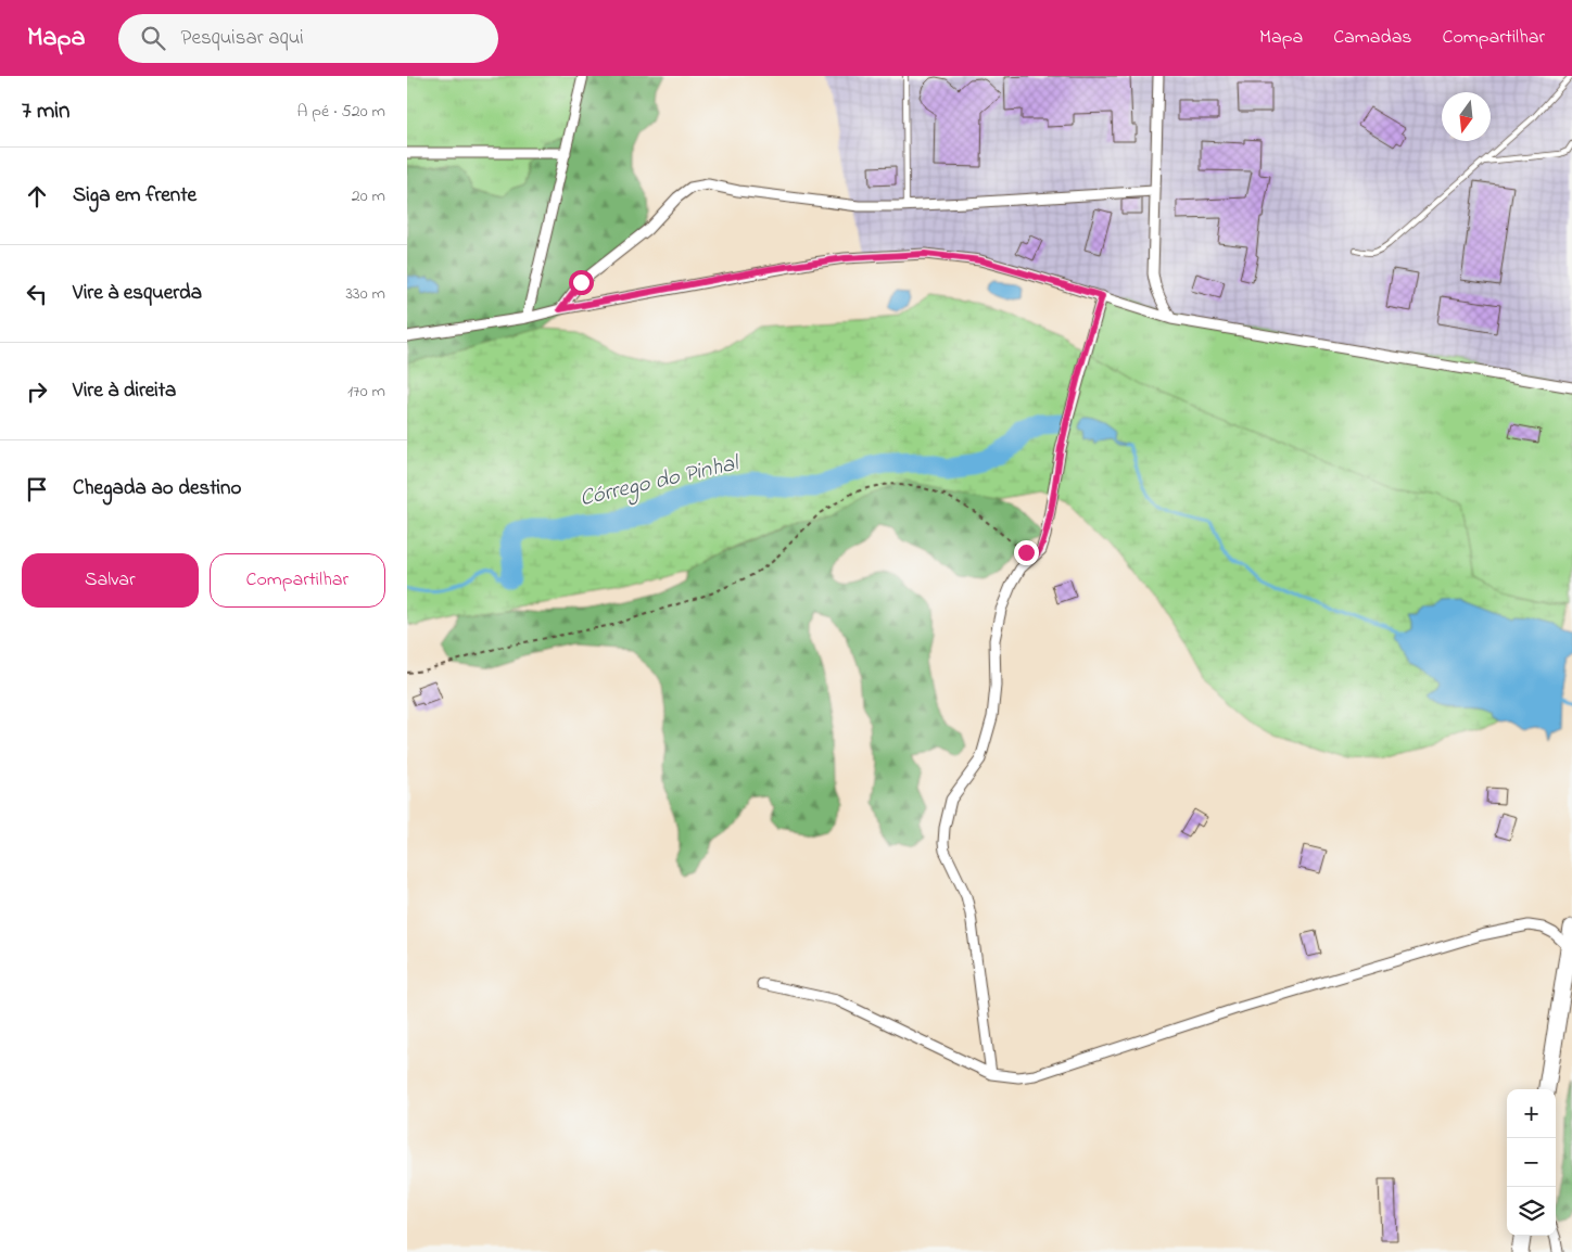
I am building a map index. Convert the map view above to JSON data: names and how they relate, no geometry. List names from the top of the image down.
{
  "water": ["Córrego do Pinhal"],
  "north": "bottom",
  "page": {
    "header": "Mapa",
    "search": "Pesquisar aqui",
    "nav": ["Mapa", "Camadas", "Compartilhar"],
    "heading": ["7 min", "A pé · 520 m"],
    "list": [
      ["Siga em frente", "20 m"],
      ["Vire à esquerda", "330 m"],
      ["Vire à direita", "170 m"],
      "Chegada ao destino"
    ],
    "buttons": ["Salvar", "Compartilhar"],
    "map_buttons": ["+", "−"]
  }
}
